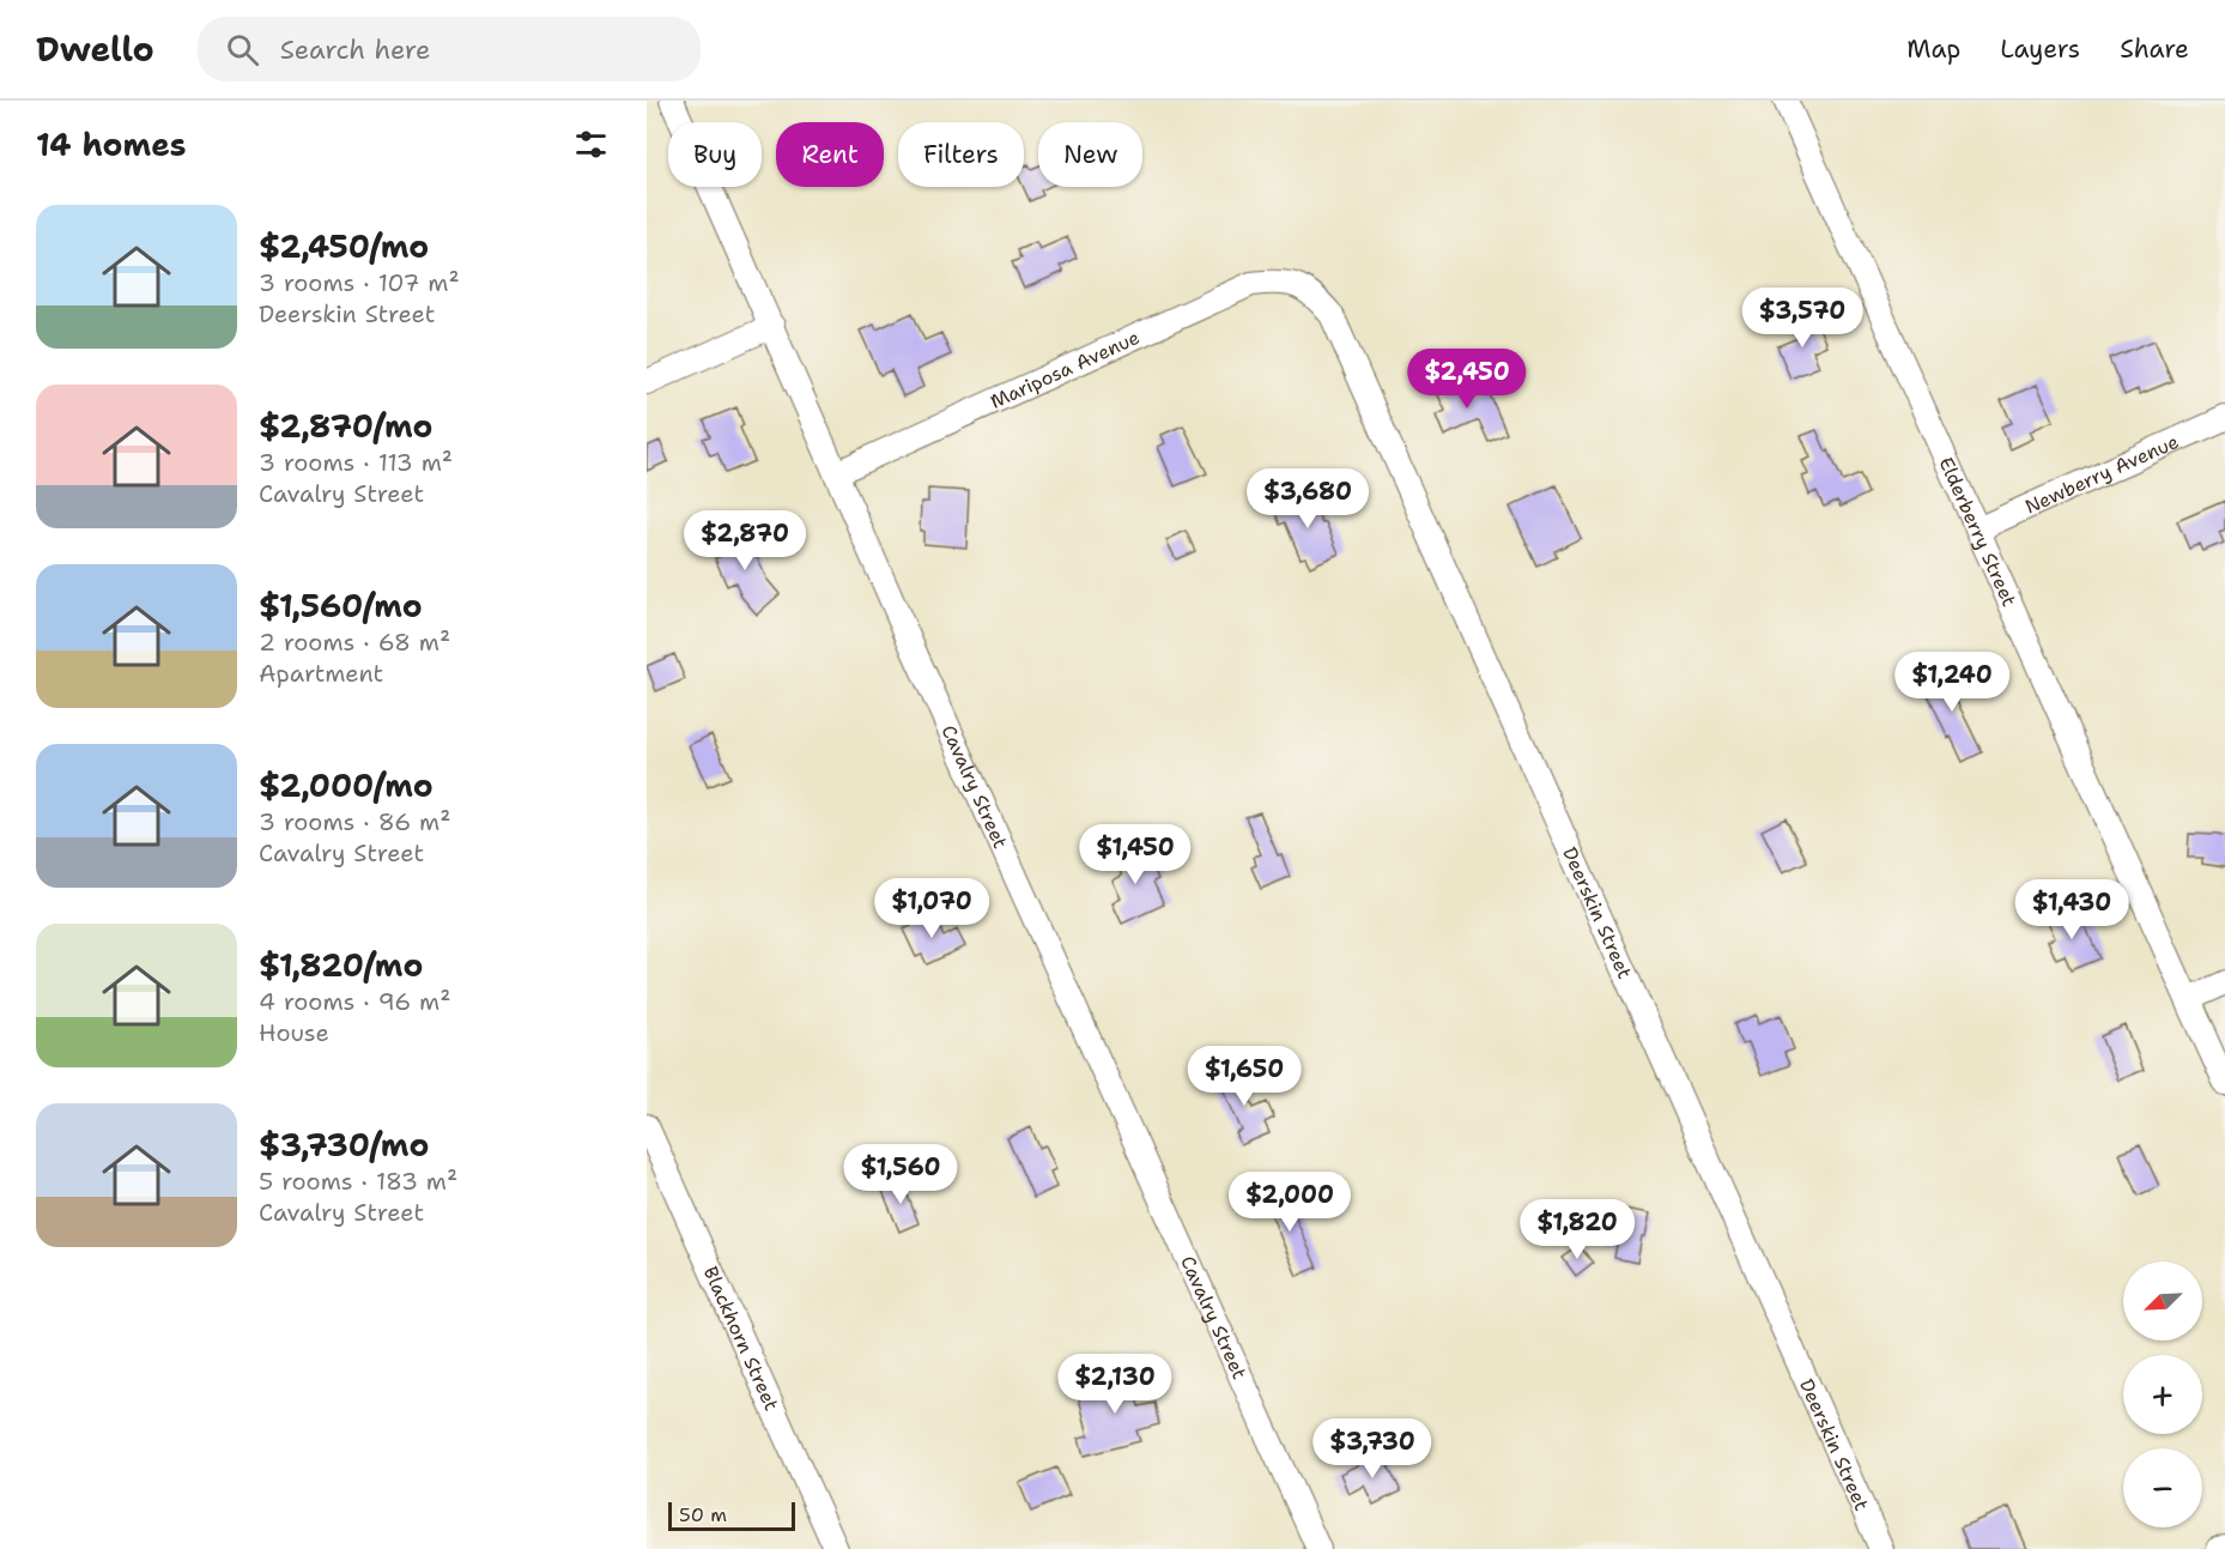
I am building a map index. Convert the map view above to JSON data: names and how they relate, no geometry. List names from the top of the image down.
{
  "streets": {
    "street": [
      "Mariposa Avenue",
      "Newberry Avenue",
      "Elderberry Street",
      "Cavalry Street",
      "Deerskin Street",
      "Blackhorn Street"
    ]
  },
  "crossings": [
    ["Mariposa Avenue", "Cavalry Street"],
    ["Mariposa Avenue", "Deerskin Street"],
    ["Newberry Avenue", "Elderberry Street"]
  ],
  "scale_bar": "50 m",
  "north": "bottom left",
  "page": {
    "header": "Dwello",
    "search": "Search here",
    "nav": ["Map", "Layers", "Share"],
    "heading": "14 homes",
    "chip": [
      "Buy",
      "Rent",
      "Filters",
      "New"
    ],
    "list": [
      {
        "name": "$2,450/mo",
        "note": "3 rooms · 107 m² · Deerskin Street"
      },
      {
        "name": "$2,870/mo",
        "note": "3 rooms · 113 m² · Cavalry Street"
      },
      {
        "name": "$1,560/mo",
        "note": "2 rooms · 68 m² · Apartment"
      },
      {
        "name": "$2,000/mo",
        "note": "3 rooms · 86 m² · Cavalry Street"
      },
      {
        "name": "$1,820/mo",
        "note": "4 rooms · 96 m² · House"
      },
      {
        "name": "$3,730/mo",
        "note": "5 rooms · 183 m² · Cavalry Street"
      }
    ],
    "price": [
      "$3,570",
      "$2,450",
      "$3,680",
      "$2,870",
      "$1,240",
      "$1,450",
      "$1,070",
      "$1,430",
      "$1,650",
      "$1,560",
      "$2,000",
      "$1,820",
      "$2,130",
      "$3,730"
    ],
    "map_buttons": ["+", "−"],
    "scale": "50 m"
  }
}
